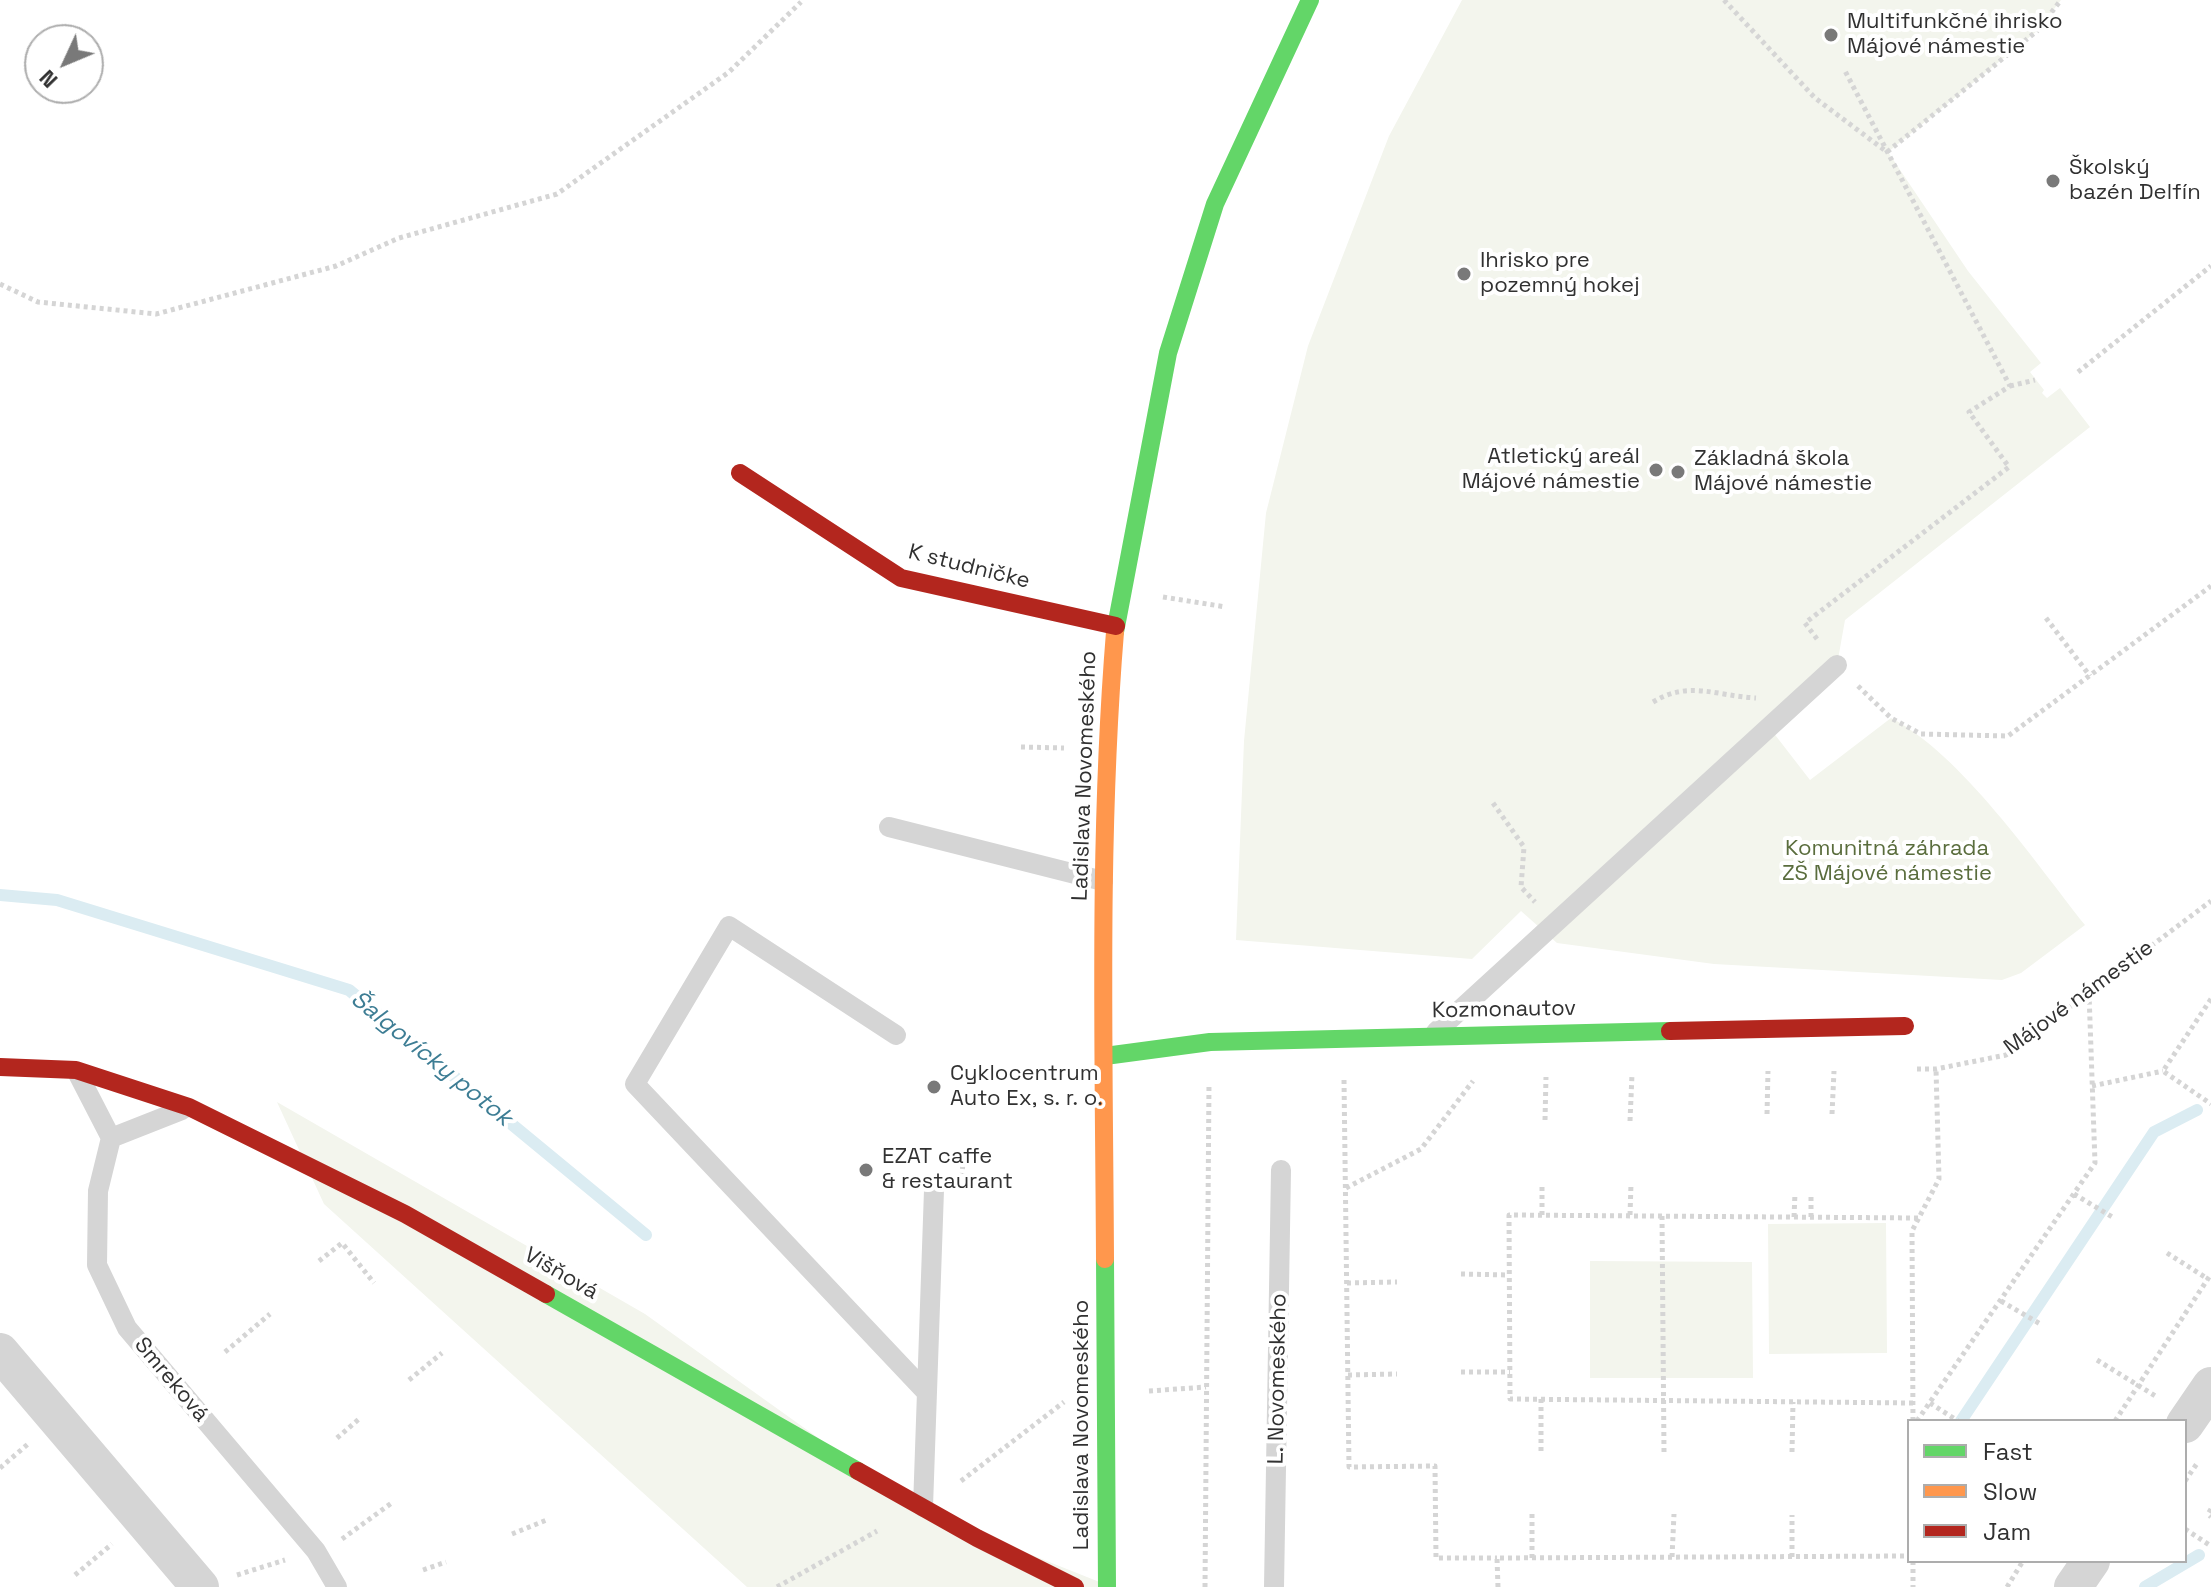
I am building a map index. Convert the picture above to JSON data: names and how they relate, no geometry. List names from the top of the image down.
{
  "streets": {
    "street": [
      "K studničke",
      "Ladislava Novomeského",
      "Kozmonautov",
      "Višňová"
    ],
    "lane": ["L. Novomeského", "Smreková"],
    "path": ["Májové námestie"]
  },
  "crossings": [
    ["K studničke", "Ladislava Novomeského"],
    ["Ladislava Novomeského", "Kozmonautov"]
  ],
  "water": ["Šalgovícky potok"],
  "parks": ["Komunitná záhrada ZŠ Májové námestie"],
  "places": [
    "Multifunkčné ihrisko Májové námestie",
    "Školský bazén Delfín",
    "Ihrisko pre pozemný hokej",
    "Atletický areál Májové námestie",
    "Základná škola Májové námestie",
    "Cyklocentrum Auto Ex, s. r. o.",
    "EZAT caffe & restaurant"
  ],
  "legend": ["Fast", "Slow", "Jam"],
  "north": "bottom left"
}
